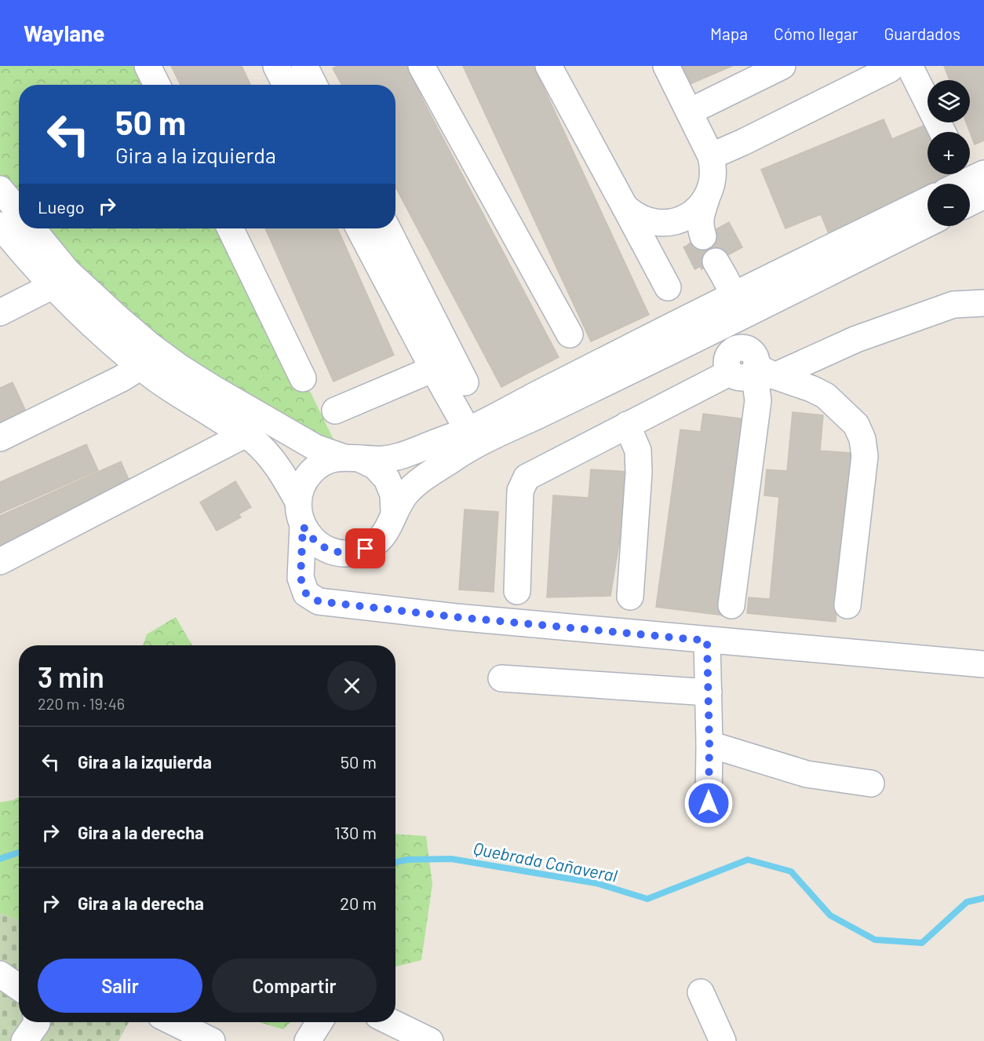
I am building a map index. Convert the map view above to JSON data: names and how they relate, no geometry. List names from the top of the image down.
{
  "water": ["Quebrada Cañaveral"],
  "page": {
    "header": "Waylane",
    "nav": ["Mapa", "Cómo llegar", "Guardados"],
    "map_buttons": ["+", "−"],
    "turn": ["50 m", "Gira a la izquierda"],
    "then": "Luego",
    "heading": ["3 min", "220 m · 19:46"],
    "list": [
      {
        "name": "Gira a la izquierda",
        "value": "50 m"
      },
      {
        "name": "Gira a la derecha",
        "value": "130 m"
      },
      {
        "name": "Gira a la derecha",
        "value": "20 m"
      }
    ],
    "buttons": ["Salir", "Compartir"]
  }
}
